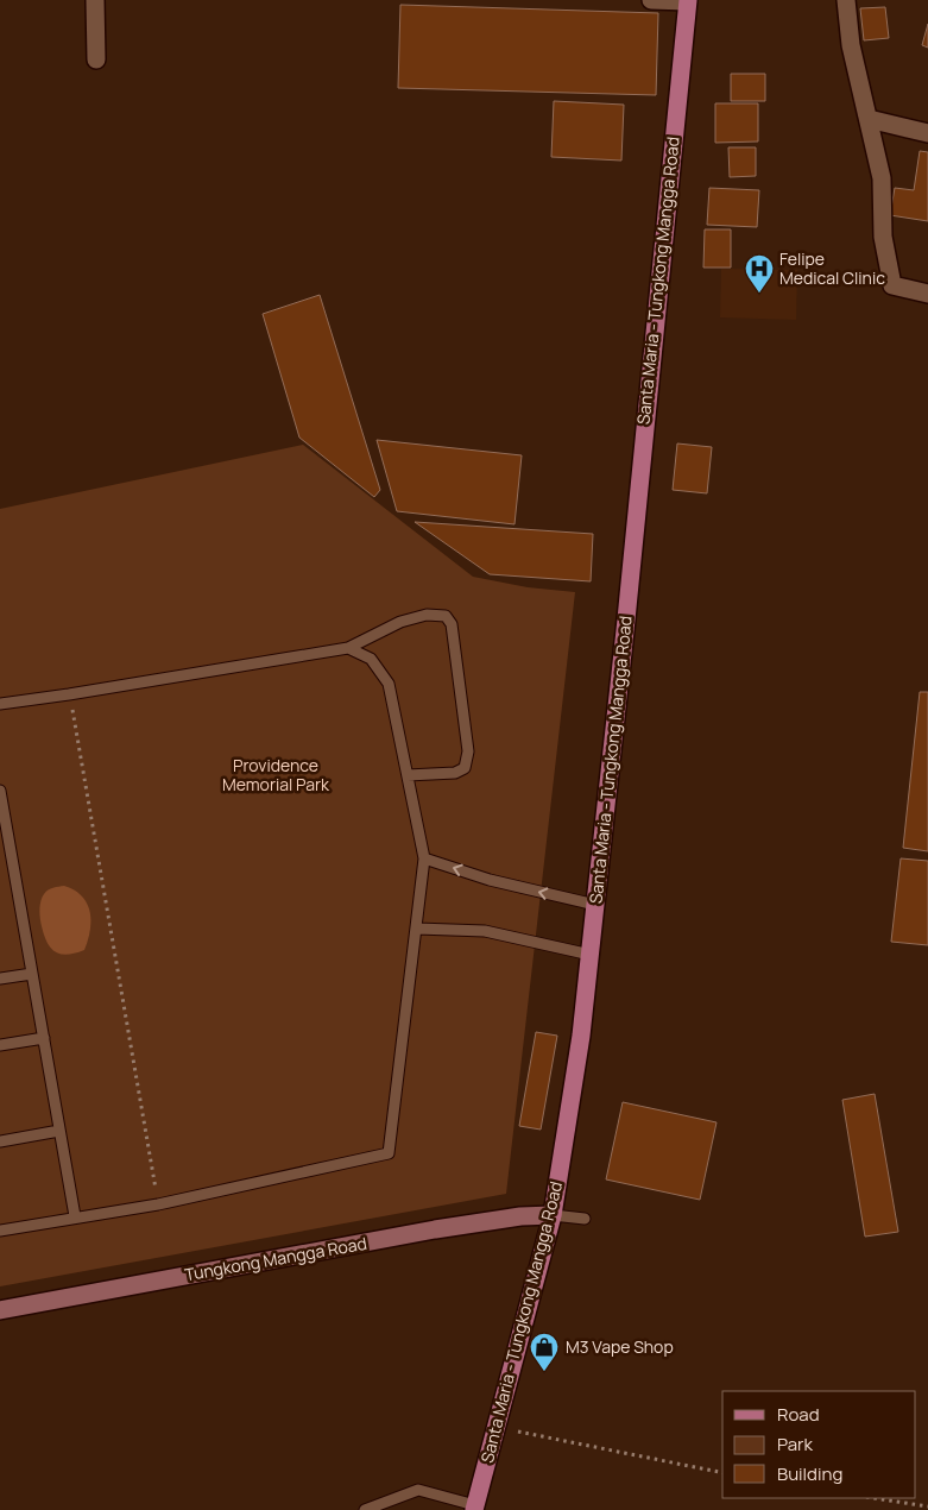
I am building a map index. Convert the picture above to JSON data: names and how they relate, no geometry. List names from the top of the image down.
{
  "streets": {
    "main road": ["Santa Maria - Tungkong Mangga Road"],
    "street": ["Tungkong Mangga Road"]
  },
  "crossings": [
    ["Santa Maria - Tungkong Mangga Road", "Tungkong Mangga Road"]
  ],
  "parks": ["Providence Memorial Park"],
  "places": {
    "hospital": ["Felipe Medical Clinic"],
    "shop": ["M3 Vape Shop"]
  },
  "legend": ["Road", "Park", "Building"]
}
